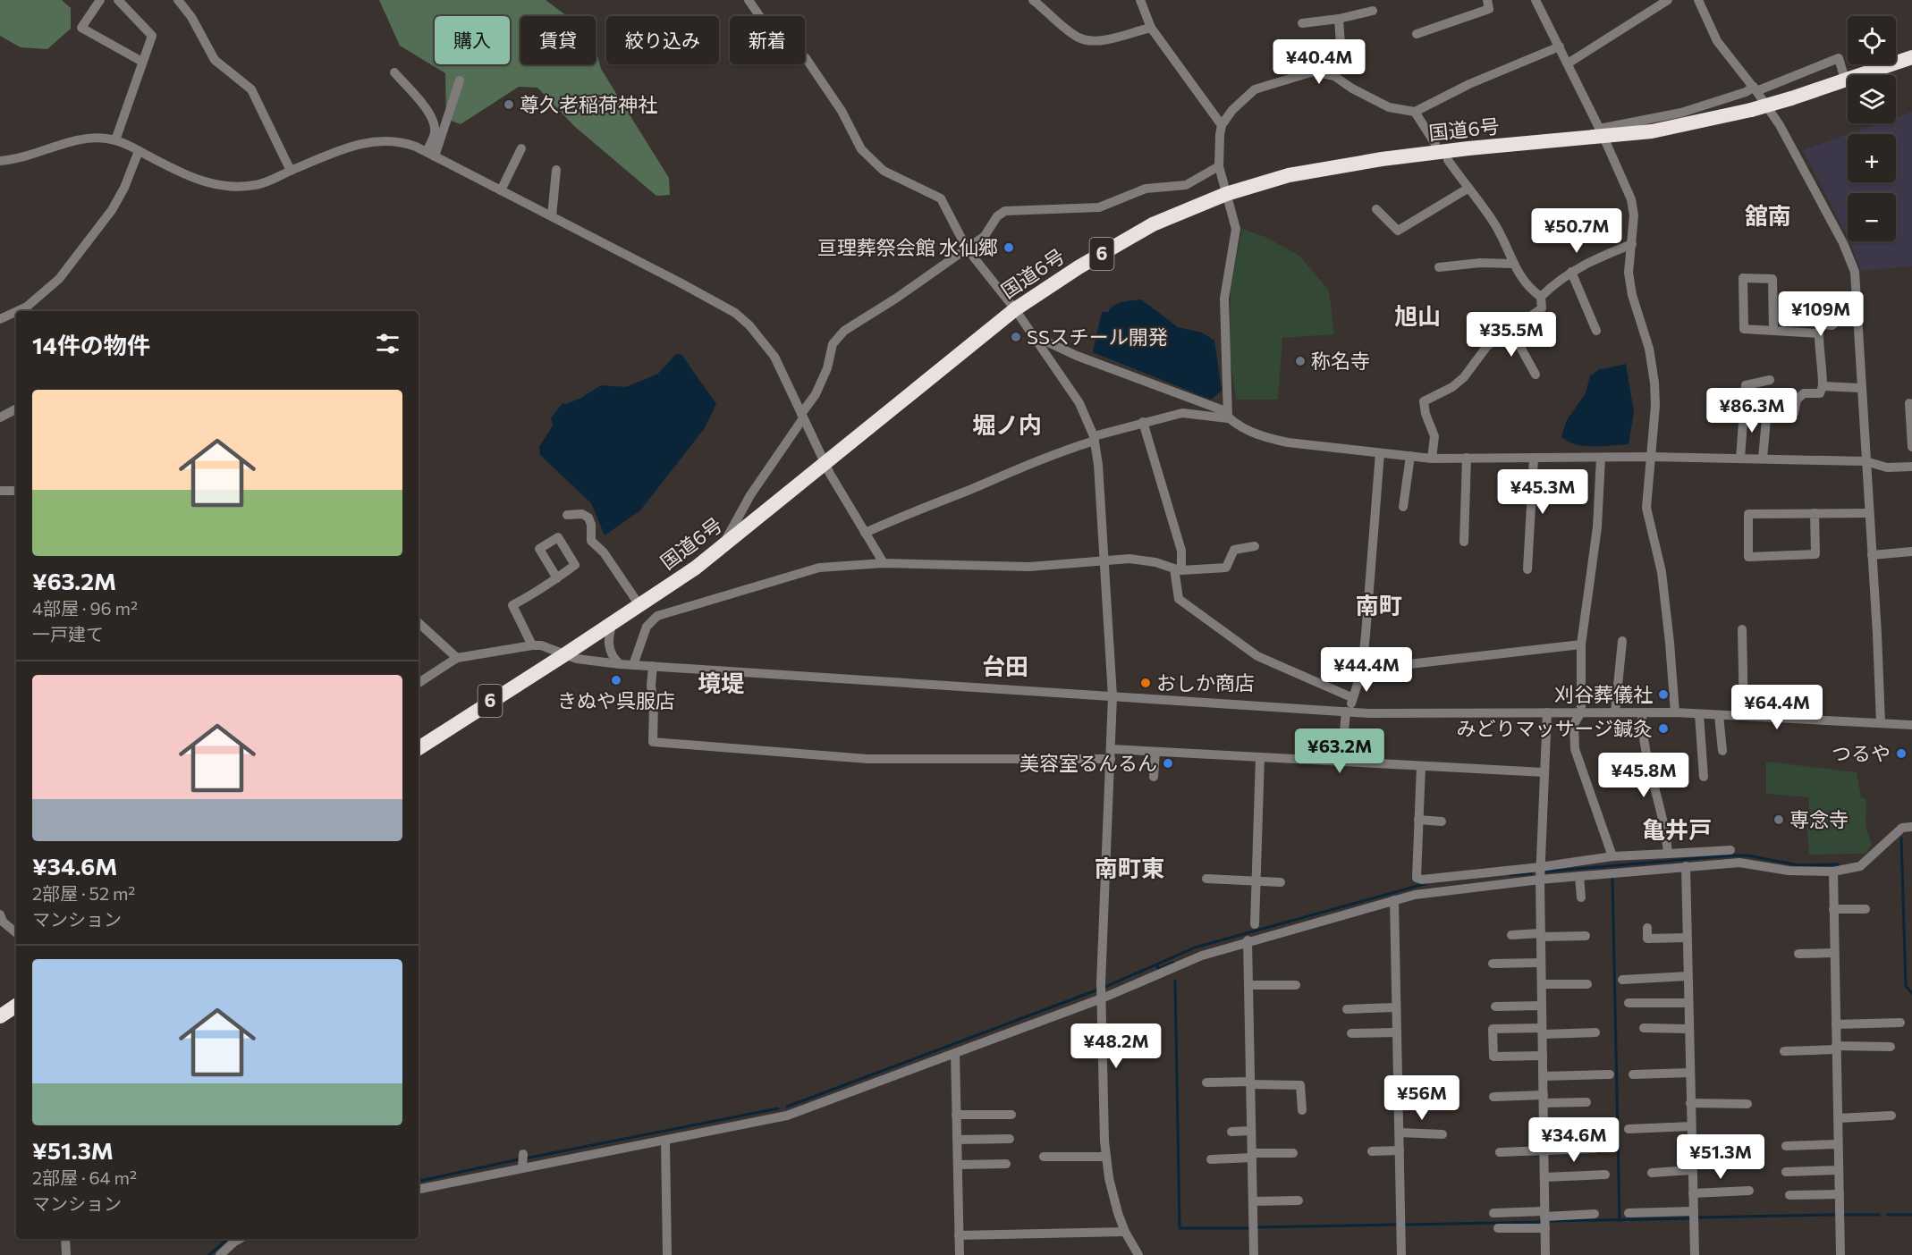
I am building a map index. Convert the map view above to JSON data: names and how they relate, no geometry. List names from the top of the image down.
{
  "streets": {
    "highway": ["国道6号", "6"]
  },
  "districts": [
    "舘南",
    "旭山",
    "堀ノ内",
    "南町",
    "台田",
    "境堤",
    "亀井戸",
    "南町東"
  ],
  "places": [
    "尊久老稲荷神社",
    "亘理葬祭会館 水仙郷",
    "SSスチール開発",
    "称名寺",
    "きぬや呉服店",
    "おしか商店",
    "刈谷葬儀社",
    "みどりマッサージ鍼灸",
    "つるや",
    "美容室るんるん",
    "専念寺"
  ],
  "page": {
    "map_buttons": ["+", "−"],
    "chip": [
      "購入",
      "賃貸",
      "絞り込み",
      "新着"
    ],
    "price": [
      "¥40.4M",
      "¥50.7M",
      "¥109M",
      "¥35.5M",
      "¥86.3M",
      "¥45.3M",
      "¥44.4M",
      "¥64.4M",
      "¥63.2M",
      "¥45.8M",
      "¥48.2M",
      "¥56M",
      "¥34.6M",
      "¥51.3M"
    ],
    "heading": "14件の物件",
    "list": [
      {
        "name": "¥63.2M",
        "note": "4部屋 · 96 m² · 一戸建て"
      },
      {
        "name": "¥34.6M",
        "note": "2部屋 · 52 m² · マンション"
      },
      {
        "name": "¥51.3M",
        "note": "2部屋 · 64 m² · マンション"
      }
    ]
  }
}
